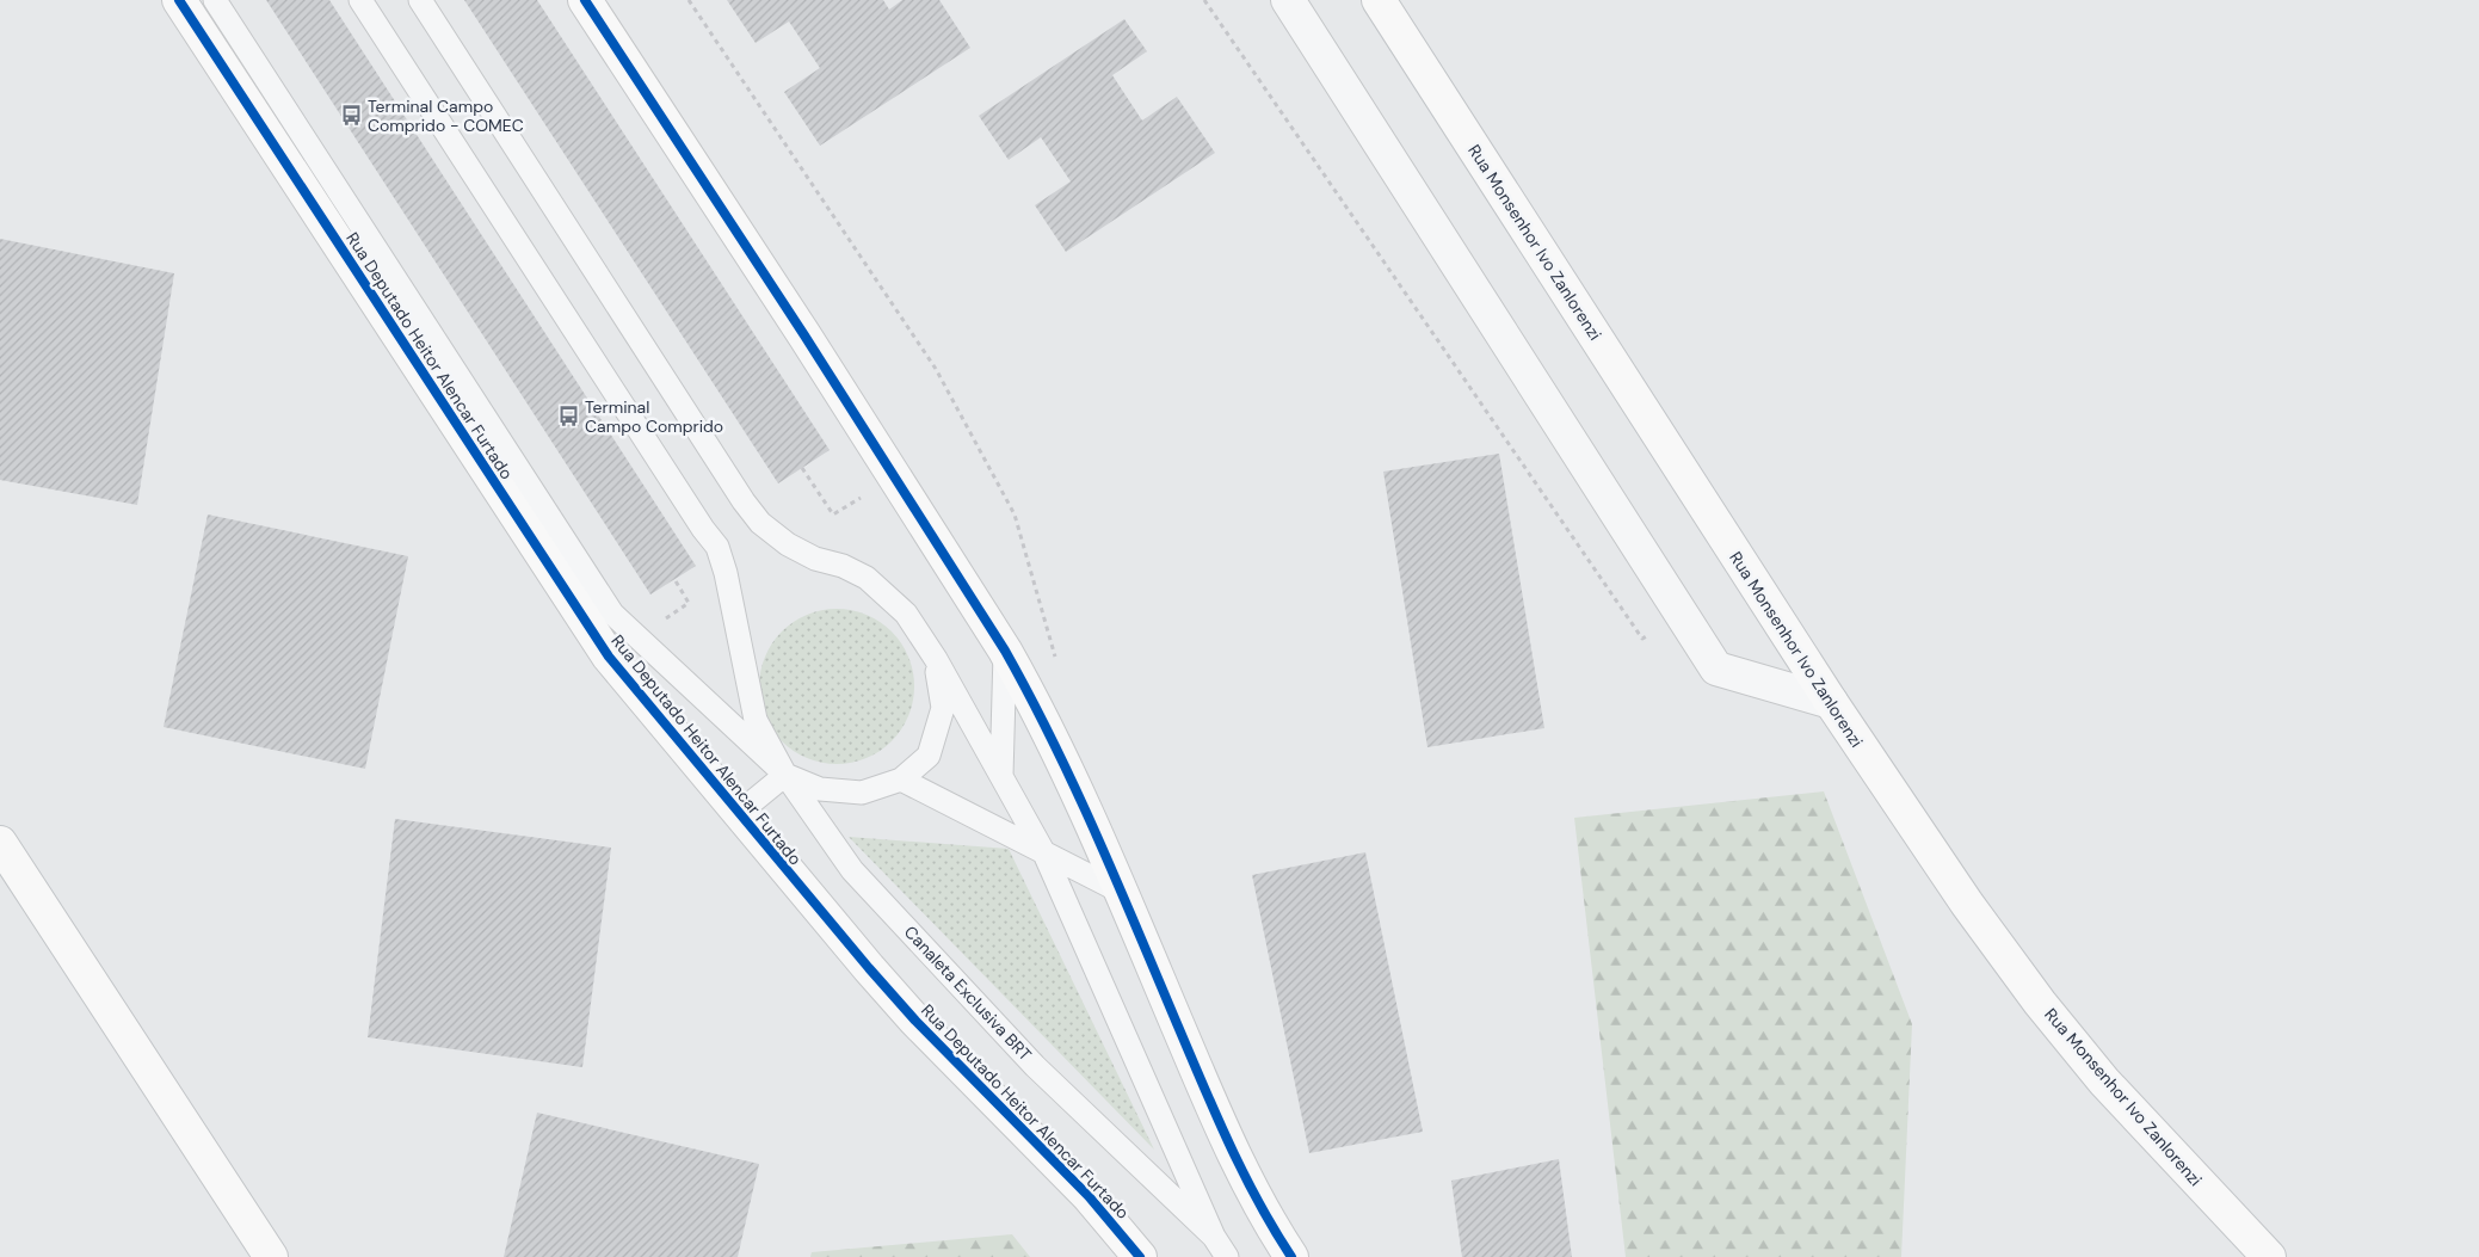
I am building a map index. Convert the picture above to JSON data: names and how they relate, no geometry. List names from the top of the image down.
{
  "streets": {
    "street": ["Rua Monsenhor Ivo Zanlorenzi", "Rua Deputado Heitor Alencar Furtado"],
    "lane": ["Canaleta Exclusiva BRT"]
  },
  "places": {
    "bus stop": ["Terminal Campo Comprido - COMEC", "Terminal Campo Comprido"]
  }
}
